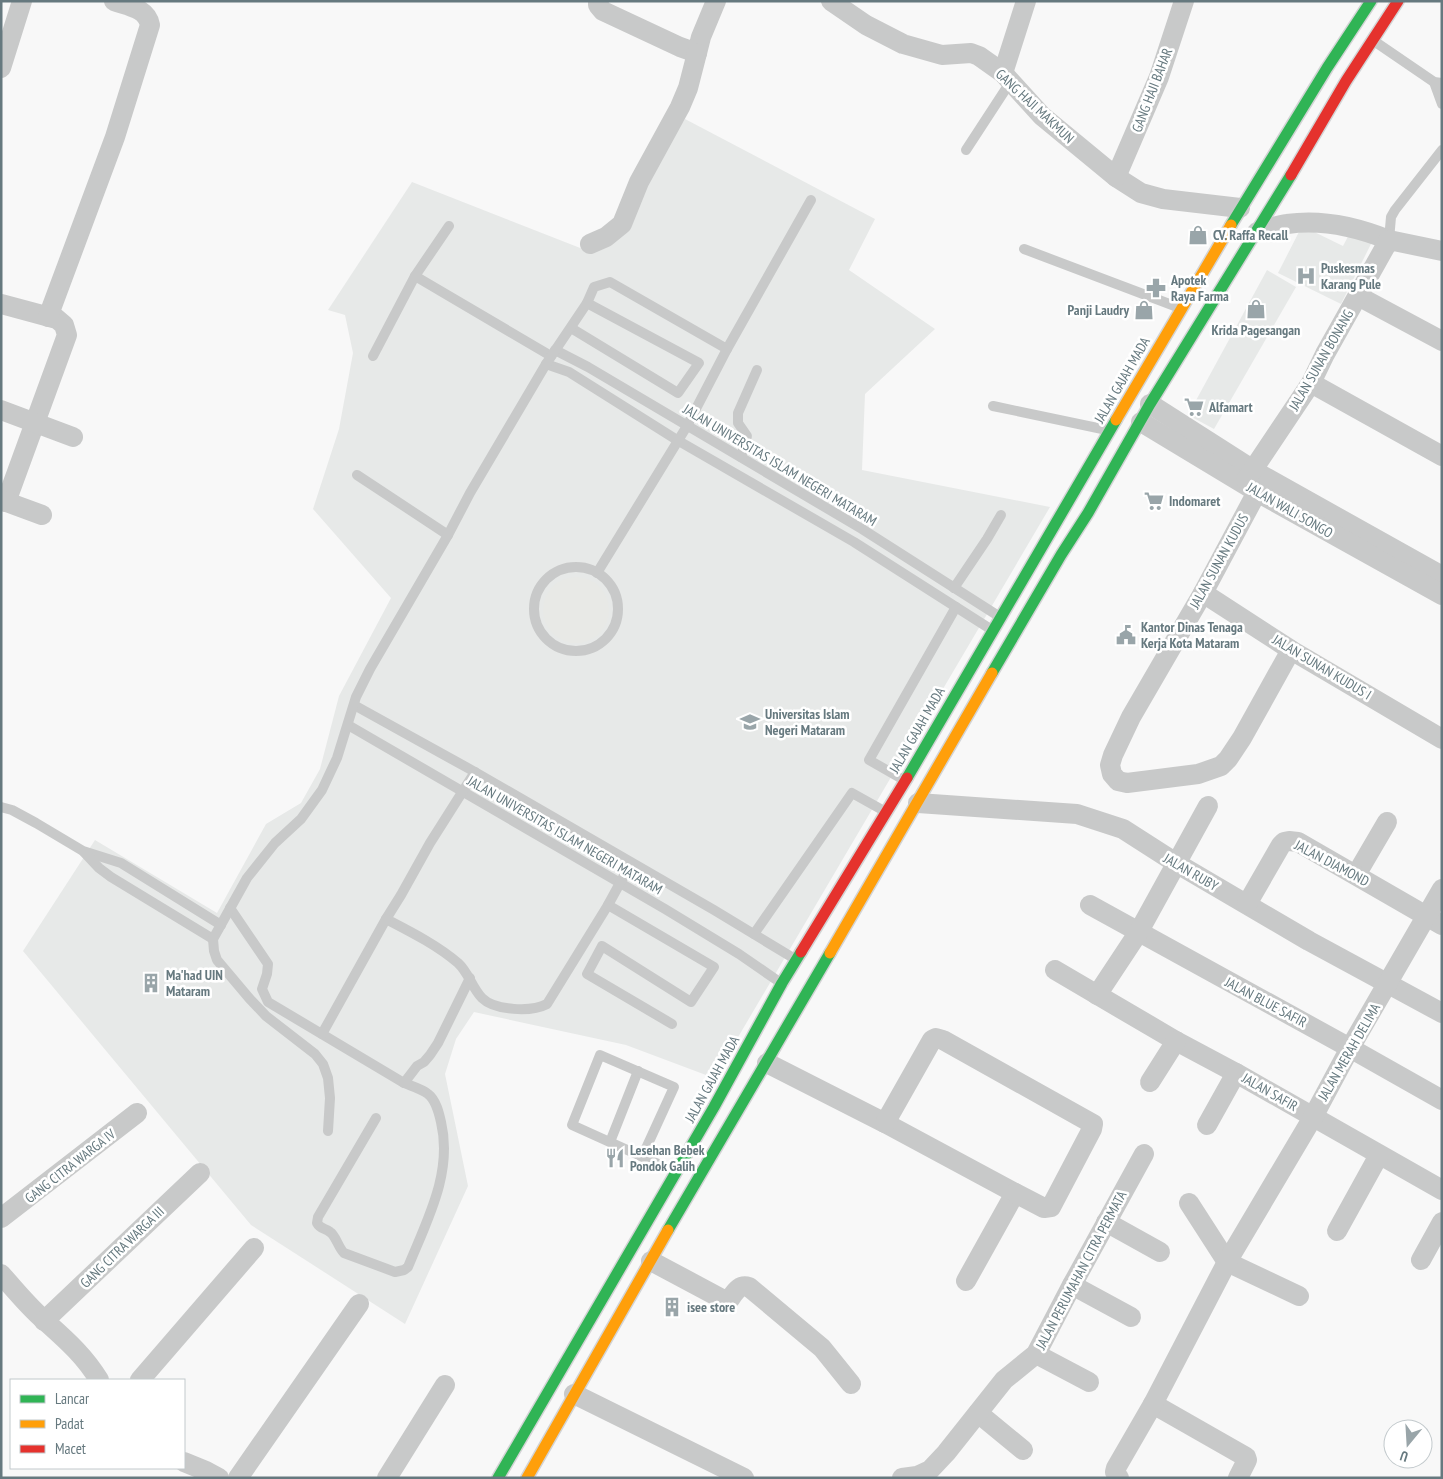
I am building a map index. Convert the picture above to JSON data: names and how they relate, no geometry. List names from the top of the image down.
{
  "streets": {
    "main road": ["JALAN GAJAH MADA"],
    "street": [
      "GANG HAJI BAHAR",
      "GANG HAJI MAKMUN",
      "JALAN SUNAN BONANG",
      "JALAN WALI SONGO",
      "JALAN SUNAN KUDUS",
      "JALAN SUNAN KUDUS I",
      "JALAN DIAMOND",
      "JALAN RUBY",
      "JALAN BLUE SAFIR",
      "JALAN MERAH DELIMA",
      "JALAN SAFIR",
      "GANG CITRA WARGA IV",
      "GANG CITRA WARGA III",
      "JALAN PERUMAHAN CITRA PERMATA"
    ],
    "lane": ["JALAN UNIVERSITAS ISLAM NEGERI MATARAM"]
  },
  "crossings": [
    ["GANG HAJI BAHAR", "GANG HAJI MAKMUN"],
    ["GANG HAJI MAKMUN", "JALAN GAJAH MADA"],
    ["JALAN SUNAN BONANG", "JALAN WALI SONGO"],
    ["JALAN SUNAN BONANG", "JALAN SUNAN KUDUS"],
    ["JALAN GAJAH MADA", "JALAN UNIVERSITAS ISLAM NEGERI MATARAM"],
    ["JALAN WALI SONGO", "JALAN SUNAN KUDUS"],
    ["JALAN SUNAN KUDUS", "JALAN SUNAN KUDUS I"],
    ["JALAN DIAMOND", "JALAN RUBY"],
    ["JALAN DIAMOND", "JALAN MERAH DELIMA"],
    ["JALAN RUBY", "JALAN MERAH DELIMA"],
    ["JALAN BLUE SAFIR", "JALAN MERAH DELIMA"],
    ["JALAN MERAH DELIMA", "JALAN SAFIR"]
  ],
  "places": {
    "shop": ["CV. Raffa Recall", "Krida Pagesangan", "Panji Laudry"],
    "hospital": ["Puskesmas Karang Pule"],
    "pharmacy": ["Apotek Raya Farma"],
    "supermarket": ["Alfamart", "Indomaret"],
    "public building": ["Kantor Dinas Tenaga Kerja Kota Mataram"],
    "school or university": ["Universitas Islam Negeri Mataram"],
    "building": ["Ma'had UIN Mataram", "isee store"],
    "restaurant": ["Lesehan Bebek Pondok Galih"]
  },
  "legend": ["Lancar", "Padat", "Macet"],
  "north": "bottom"
}
